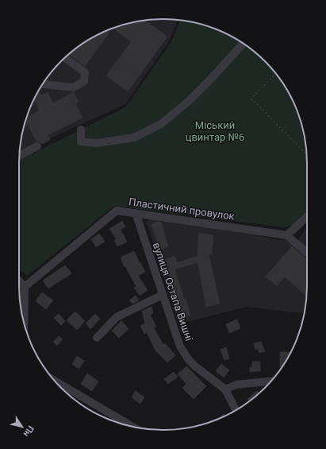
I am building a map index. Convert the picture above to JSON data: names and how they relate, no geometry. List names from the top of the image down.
{
  "streets": {
    "street": ["Пластичний провулок", "вулиця Остапа Вишні"]
  },
  "crossings": [
    ["Пластичний провулок", "вулиця Остапа Вишні"]
  ],
  "parks": ["Міський цвинтар №6"],
  "north": "bottom right"
}
